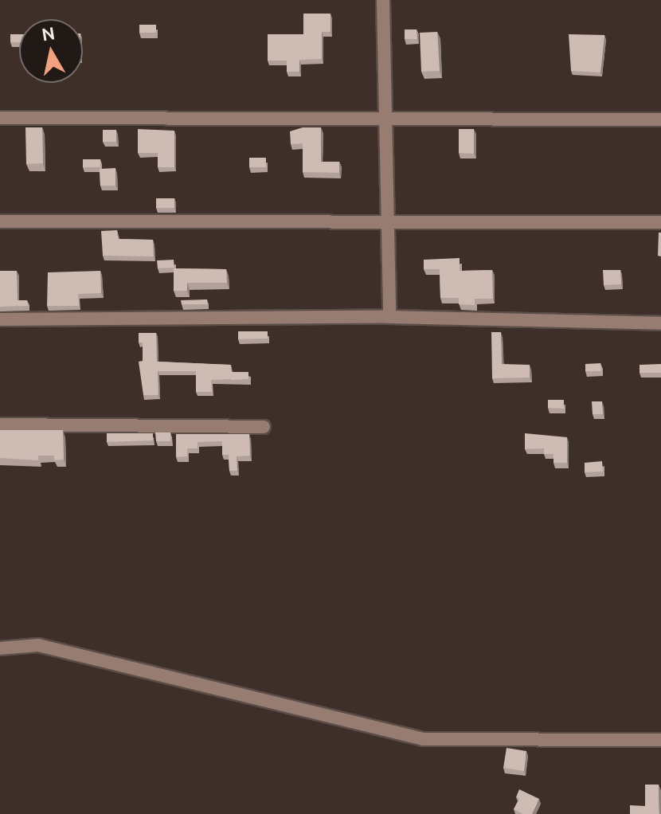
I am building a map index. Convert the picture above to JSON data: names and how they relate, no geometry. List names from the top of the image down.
{
  "north": "top"
}
